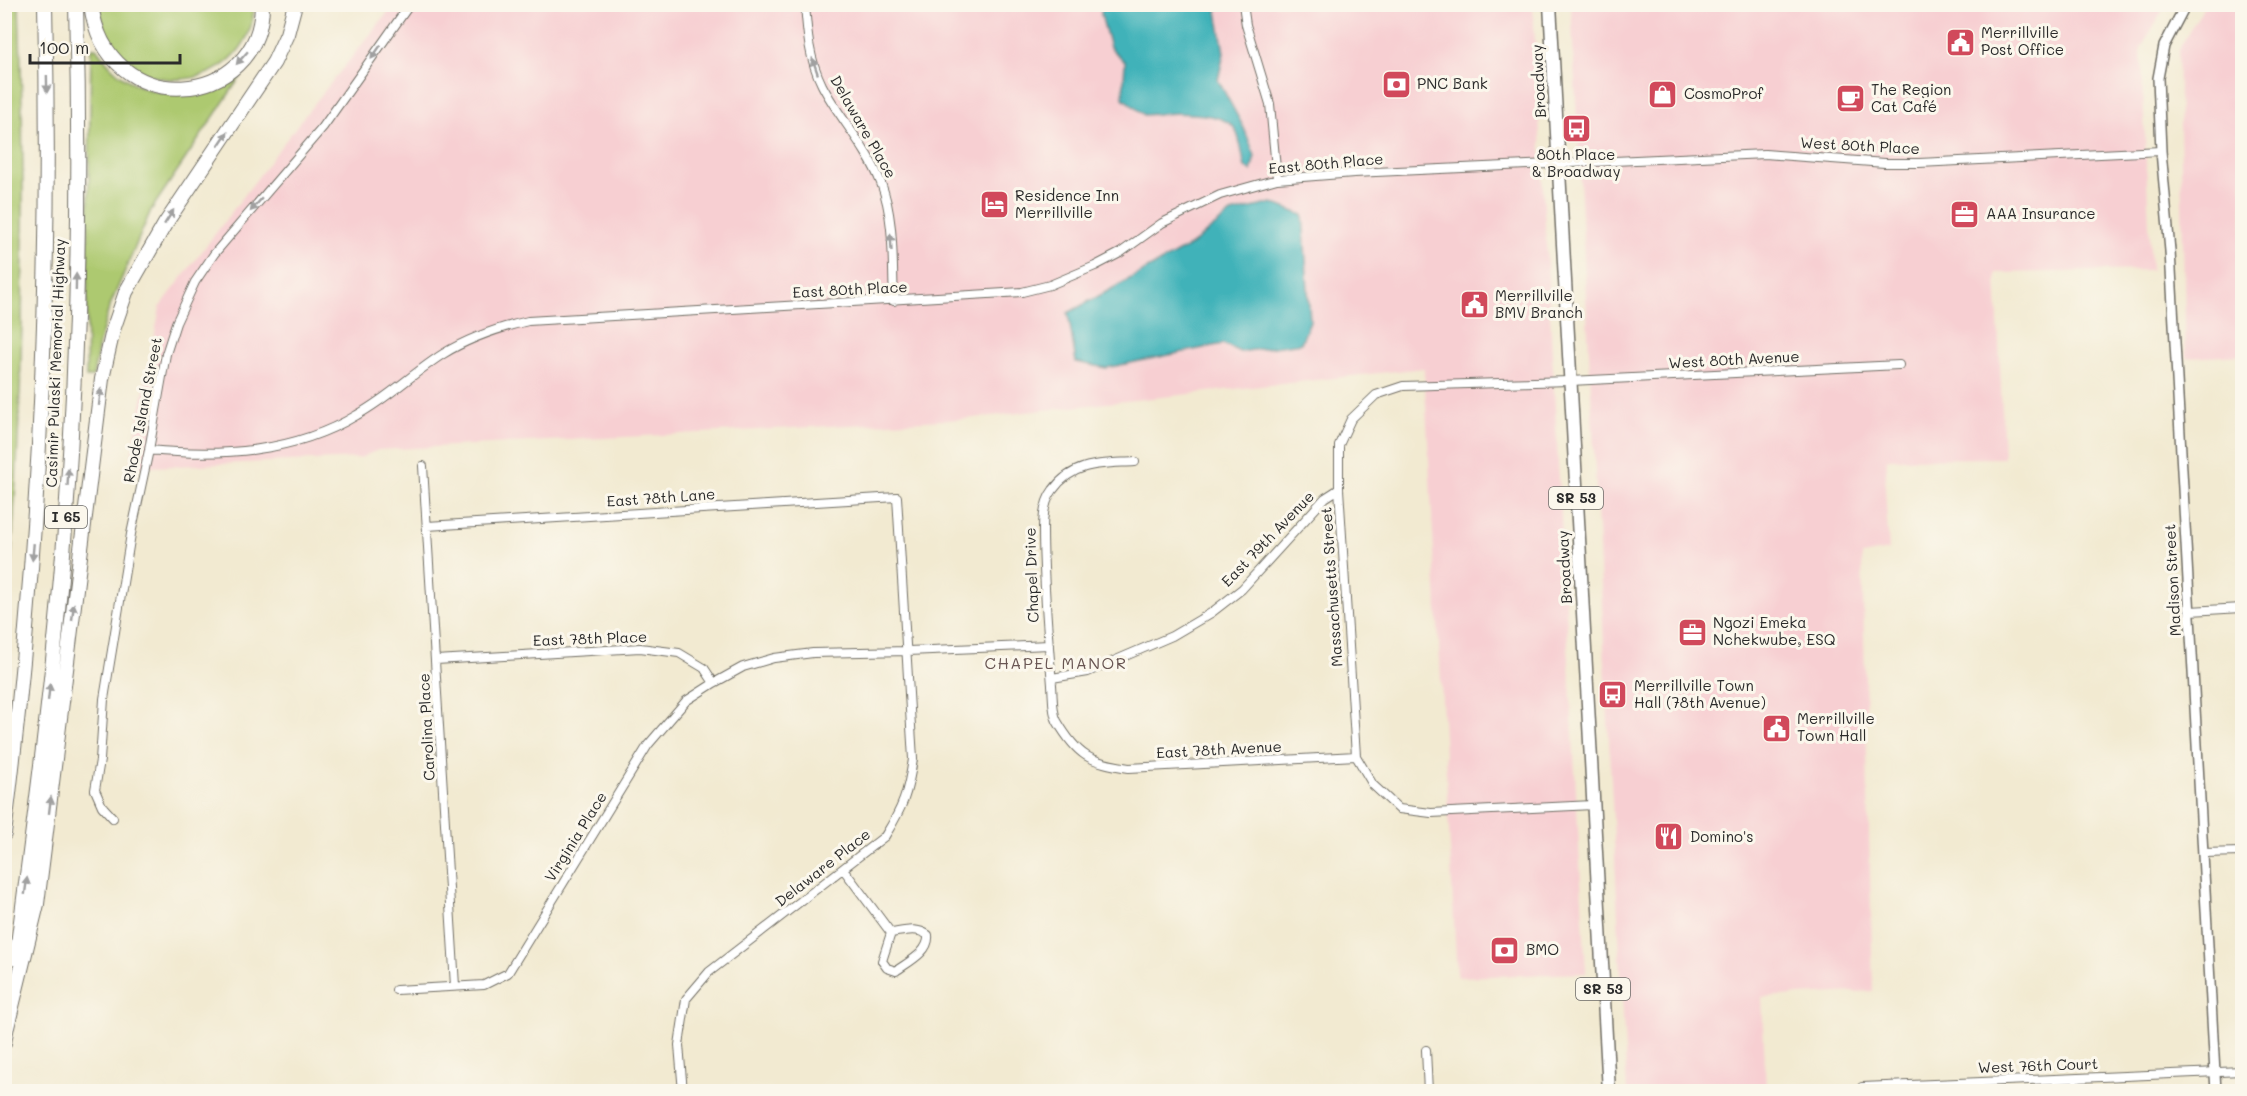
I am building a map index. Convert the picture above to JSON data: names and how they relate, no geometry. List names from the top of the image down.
{
  "streets": {
    "highway": ["Casimir Pulaski Memorial Highway", "I 65"],
    "main road": ["Broadway", "SR 53"],
    "street": [
      "Delaware Place",
      "West 80th Place",
      "East 80th Place",
      "West 80th Avenue",
      "Rhode Island Street",
      "East 78th Lane",
      "East 79th Avenue",
      "Chapel Drive",
      "Madison Street",
      "Massachusetts Street",
      "East 78th Place",
      "Carolina Place",
      "East 78th Avenue",
      "Virginia Place",
      "West 76th Court"
    ]
  },
  "crossings": [
    ["Broadway", "West 80th Place"],
    ["Broadway", "East 80th Place"],
    ["Broadway", "West 80th Avenue"],
    ["Broadway", "Massachusetts Street"],
    ["Delaware Place", "East 80th Place"],
    ["Delaware Place", "East 78th Lane"],
    ["West 80th Place", "East 80th Place"],
    ["West 80th Place", "Madison Street"],
    ["East 80th Place", "Rhode Island Street"],
    ["West 80th Avenue", "Massachusetts Street"],
    ["East 78th Lane", "Carolina Place"],
    ["East 79th Avenue", "Massachusetts Street"],
    ["East 79th Avenue", "East 78th Avenue"],
    ["Chapel Drive", "East 78th Avenue"],
    ["Madison Street", "West 76th Court"],
    ["Massachusetts Street", "East 78th Avenue"],
    ["East 78th Place", "Carolina Place"],
    ["East 78th Place", "Virginia Place"],
    ["Carolina Place", "Virginia Place"]
  ],
  "one_way": ["Rhode Island Street"],
  "districts": ["CHAPEL MANOR"],
  "places": {
    "public building": ["Merrillville Post Office", "Merrillville BMV Branch", "Merrillville Town Hall"],
    "bank": ["PNC Bank", "BMO"],
    "shop": ["CosmoProf"],
    "cafe": ["The Region Cat Café"],
    "bus stop": ["80th Place & Broadway", "Merrillville Town Hall (78th Avenue)"],
    "hotel": ["Residence Inn Merrillville"],
    "office": ["AAA Insurance", "Ngozi Emeka Nchekwube, ESQ"],
    "restaurant": ["Domino's"]
  },
  "scale_bar": "100 m"
}
